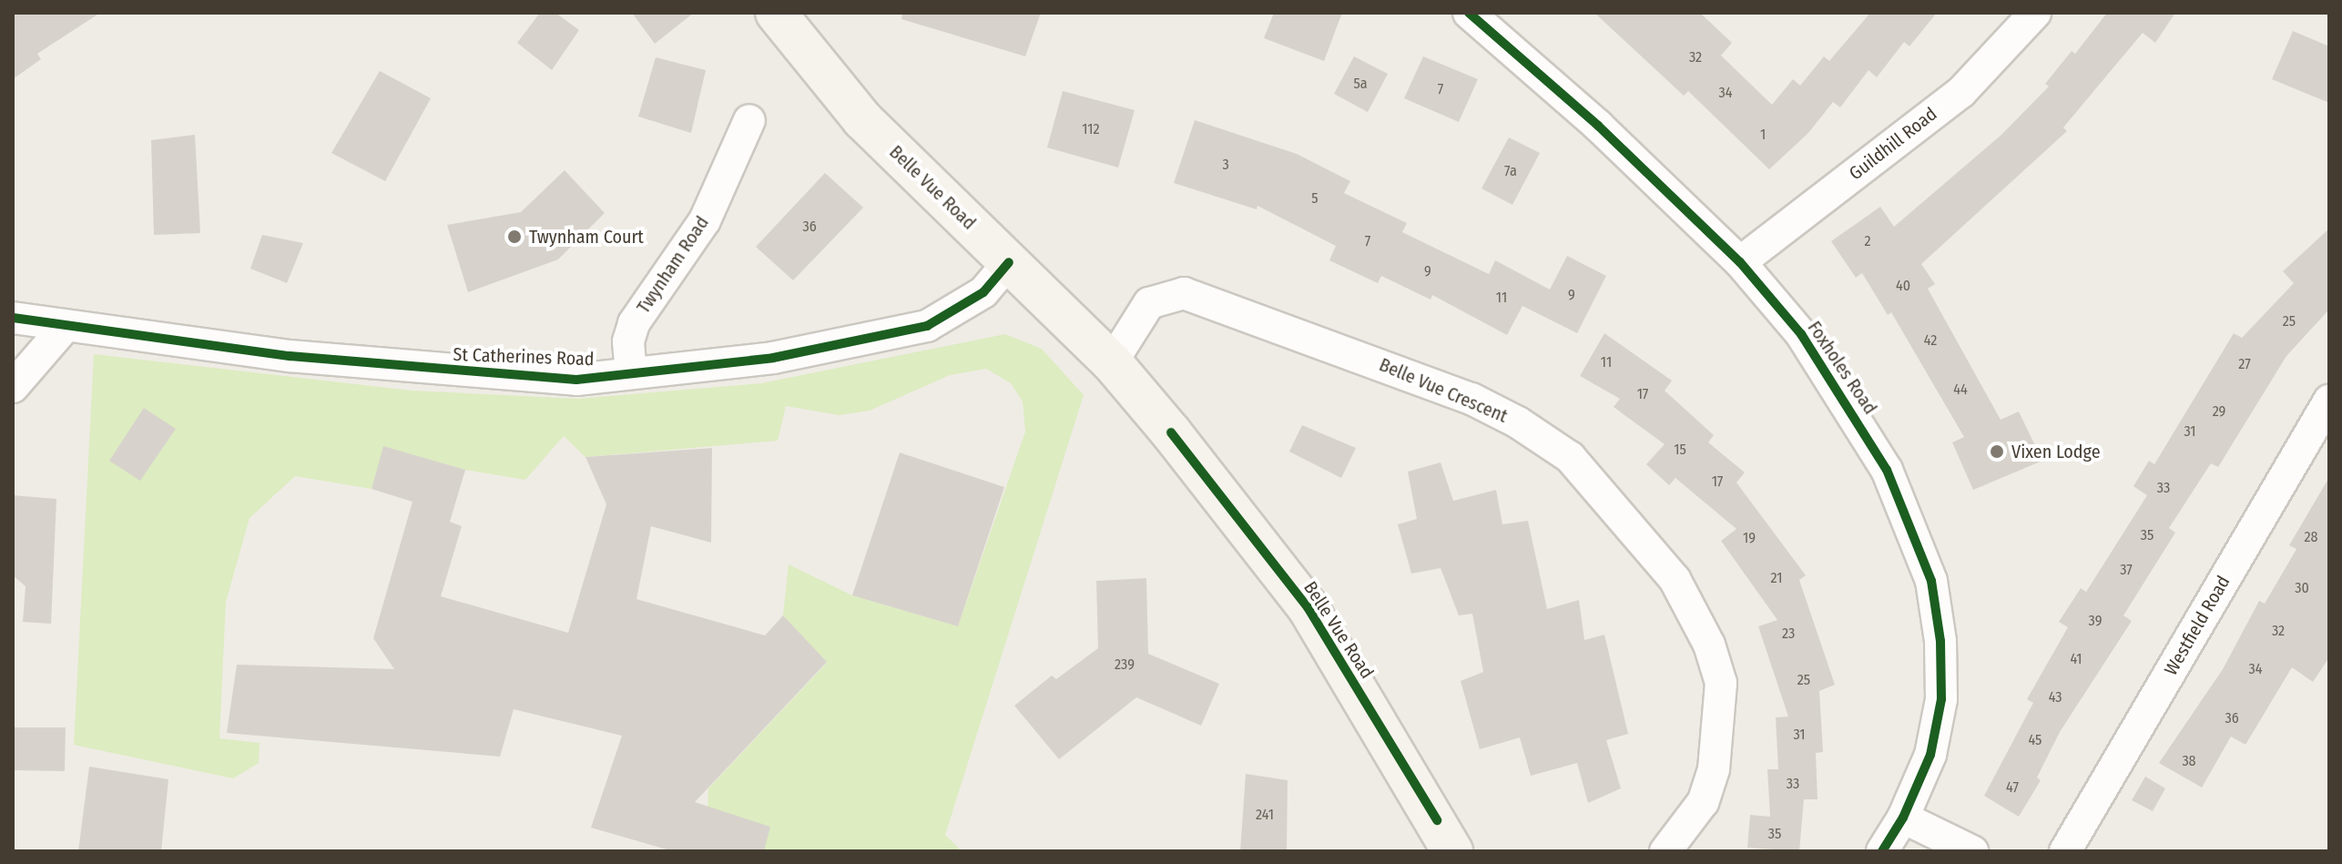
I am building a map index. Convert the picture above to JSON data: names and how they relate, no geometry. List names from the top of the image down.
{
  "streets": {
    "main road": ["Belle Vue Road"],
    "street": [
      "Guildhill Road",
      "Twynham Road",
      "St Catherines Road",
      "Foxholes Road",
      "Belle Vue Crescent",
      "Westfield Road"
    ]
  },
  "crossings": [
    ["Guildhill Road", "Foxholes Road"],
    ["Belle Vue Road", "St Catherines Road"],
    ["Belle Vue Road", "Belle Vue Crescent"],
    ["Twynham Road", "St Catherines Road"]
  ],
  "places": ["Twynham Court", "Vixen Lodge"],
  "house_numbers": [
    "32",
    "5a",
    "7",
    "34",
    "112",
    "1",
    "3",
    "7a",
    "5",
    "36",
    "7",
    "2",
    "9",
    "40",
    "9",
    "11",
    "25",
    "42",
    "11",
    "27",
    "44",
    "17",
    "29",
    "31",
    "15",
    "17",
    "33",
    "35",
    "28",
    "19",
    "37",
    "21",
    "30",
    "39",
    "32",
    "23",
    "41",
    "239",
    "34",
    "25",
    "43",
    "36",
    "31",
    "45",
    "38",
    "33",
    "47",
    "241",
    "35"
  ]
}
